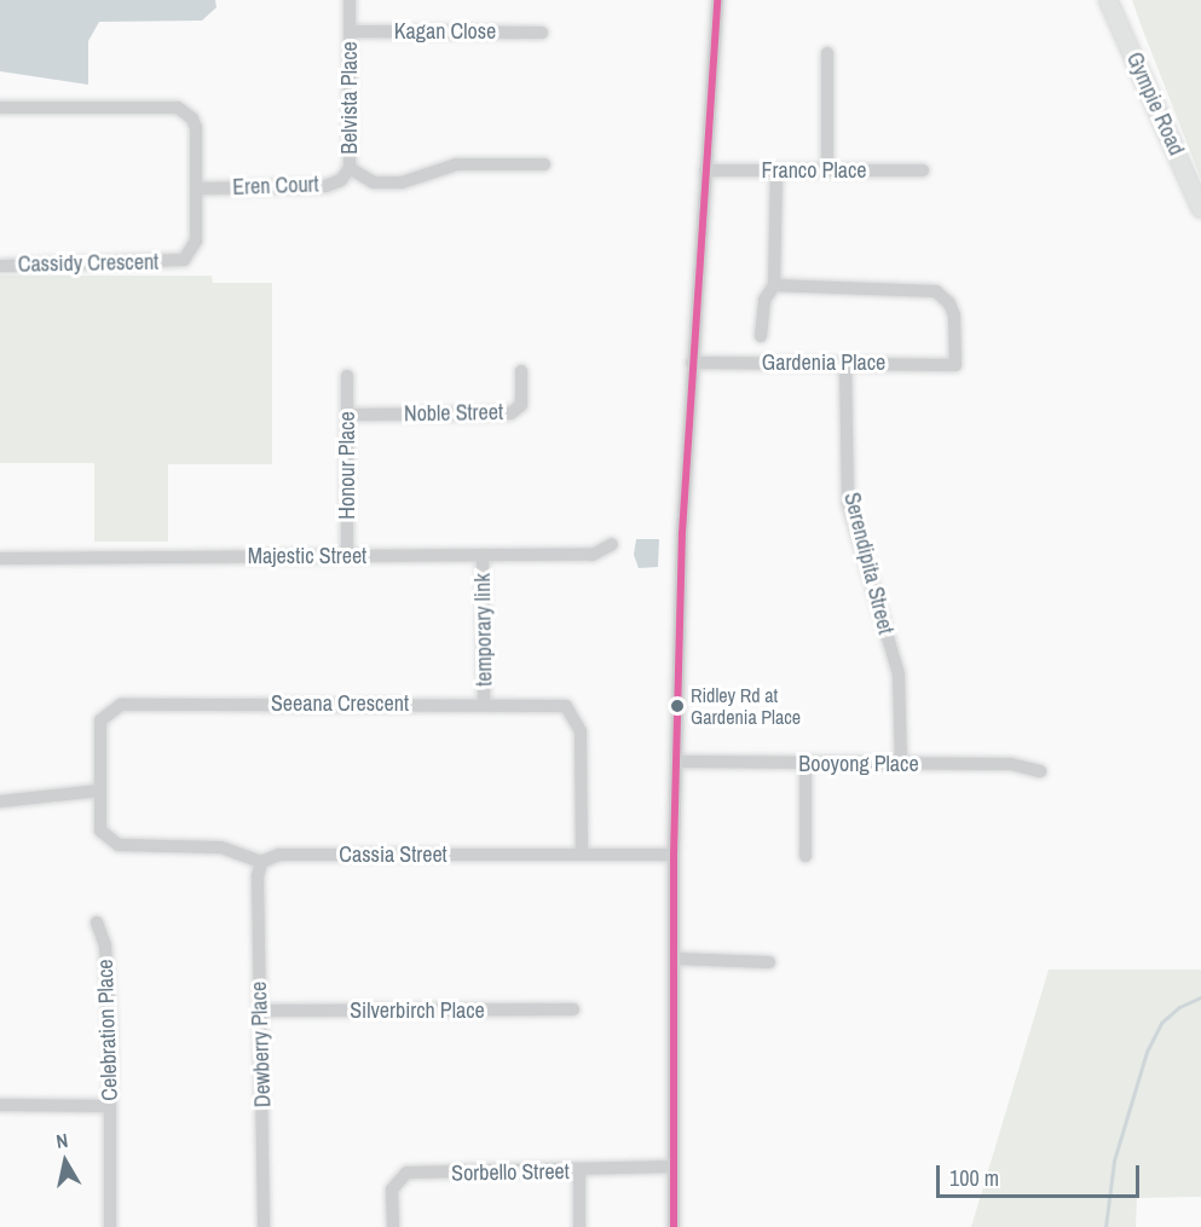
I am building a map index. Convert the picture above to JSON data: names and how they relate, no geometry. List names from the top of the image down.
{
  "streets": {
    "main road": ["Gympie Road"],
    "street": [
      "Kagan Close",
      "Belvista Place",
      "Franco Place",
      "Eren Court",
      "Cassidy Crescent",
      "Gardenia Place",
      "Noble Street",
      "Honour Place",
      "Majestic Street",
      "Serendipita Street",
      "temporary link",
      "Seeana Crescent",
      "Booyong Place",
      "Cassia Street",
      "Silverbirch Place",
      "Celebration Place",
      "Dewberry Place",
      "Sorbello Street"
    ]
  },
  "crossings": [
    ["Kagan Close", "Belvista Place"],
    ["Belvista Place", "Eren Court"],
    ["Eren Court", "Cassidy Crescent"],
    ["Gardenia Place", "Serendipita Street"],
    ["Noble Street", "Honour Place"],
    ["Honour Place", "Majestic Street"],
    ["Majestic Street", "temporary link"],
    ["Serendipita Street", "Booyong Place"],
    ["temporary link", "Seeana Crescent"],
    ["Seeana Crescent", "Cassia Street"],
    ["Seeana Crescent", "Dewberry Place"],
    ["Cassia Street", "Dewberry Place"],
    ["Silverbirch Place", "Dewberry Place"]
  ],
  "places": ["Ridley Rd at Gardenia Place"],
  "scale_bar": "100 m",
  "north": "top"
}
